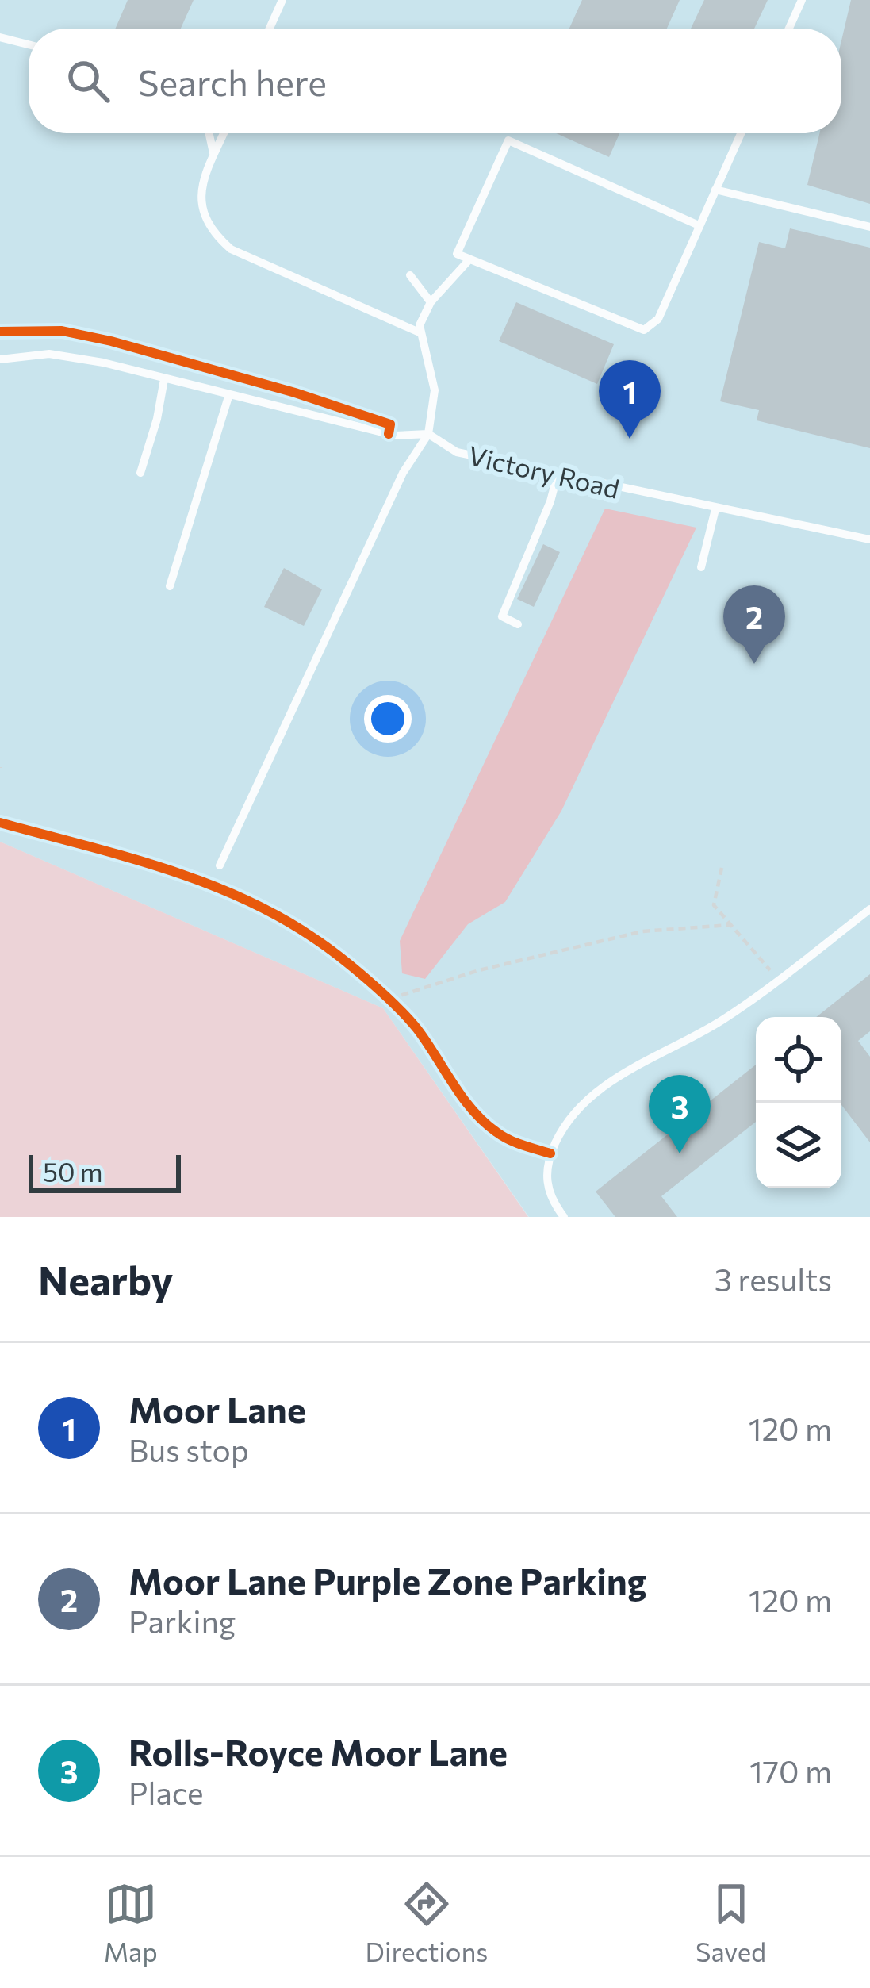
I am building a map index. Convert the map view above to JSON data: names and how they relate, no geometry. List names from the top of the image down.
{
  "streets": {
    "lane": ["Victory Road"]
  },
  "scale_bar": "50 m",
  "page": {
    "search": "Search here",
    "pins": ["1", "2", "3"],
    "scale": "50 m",
    "heading": ["Nearby", "3 results"],
    "list": [
      {
        "mark": "1",
        "name": "Moor Lane",
        "note": "Bus stop",
        "value": "120 m"
      },
      {
        "mark": "2",
        "name": "Moor Lane Purple Zone Parking",
        "note": "Parking",
        "value": "120 m"
      },
      {
        "mark": "3",
        "name": "Rolls-Royce Moor Lane",
        "note": "Place",
        "value": "170 m"
      }
    ],
    "nav": ["Map", "Directions", "Saved"]
  }
}
